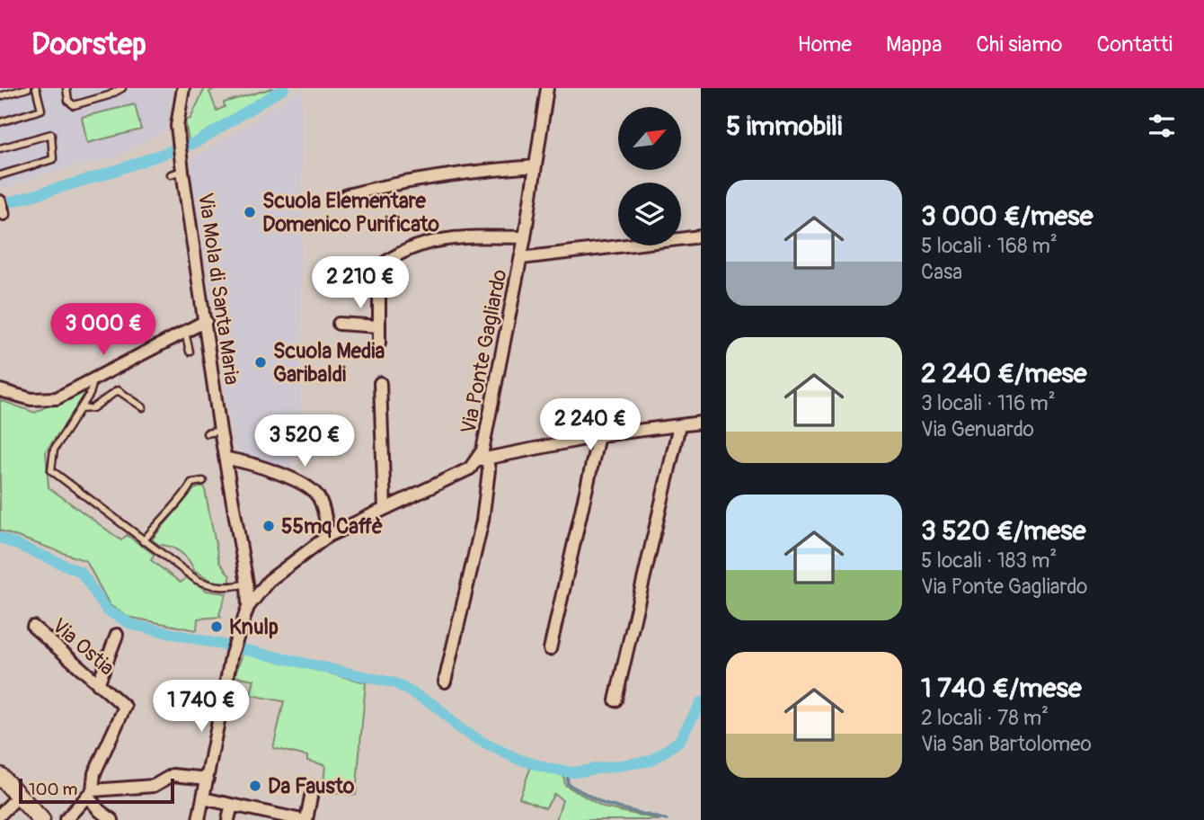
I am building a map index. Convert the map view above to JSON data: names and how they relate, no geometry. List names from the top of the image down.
{
  "streets": {
    "street": ["Via Mola di Santa Maria", "Via Ponte Gagliardo", "Via Ostia"]
  },
  "crossings": [
    ["Via Mola di Santa Maria", "Via Ponte Gagliardo"]
  ],
  "places": [
    "Scuola Elementare Domenico Purificato",
    "Scuola Media Garibaldi",
    "55mq Caffè",
    "Knulp",
    "Da Fausto"
  ],
  "scale_bar": "100 m",
  "north": "top right",
  "page": {
    "header": "Doorstep",
    "nav": [
      "Home",
      "Mappa",
      "Chi siamo",
      "Contatti"
    ],
    "heading": "5 immobili",
    "list": [
      {
        "name": "3 000 €/mese",
        "note": "5 locali · 168 m² · Casa"
      },
      {
        "name": "2 240 €/mese",
        "note": "3 locali · 116 m² · Via Genuardo"
      },
      {
        "name": "3 520 €/mese",
        "note": "5 locali · 183 m² · Via Ponte Gagliardo"
      },
      {
        "name": "1 740 €/mese",
        "note": "2 locali · 78 m² · Via San Bartolomeo"
      }
    ],
    "price": [
      "2 210 €",
      "3 000 €",
      "2 240 €",
      "3 520 €",
      "1 740 €"
    ],
    "scale": "100 m"
  }
}
